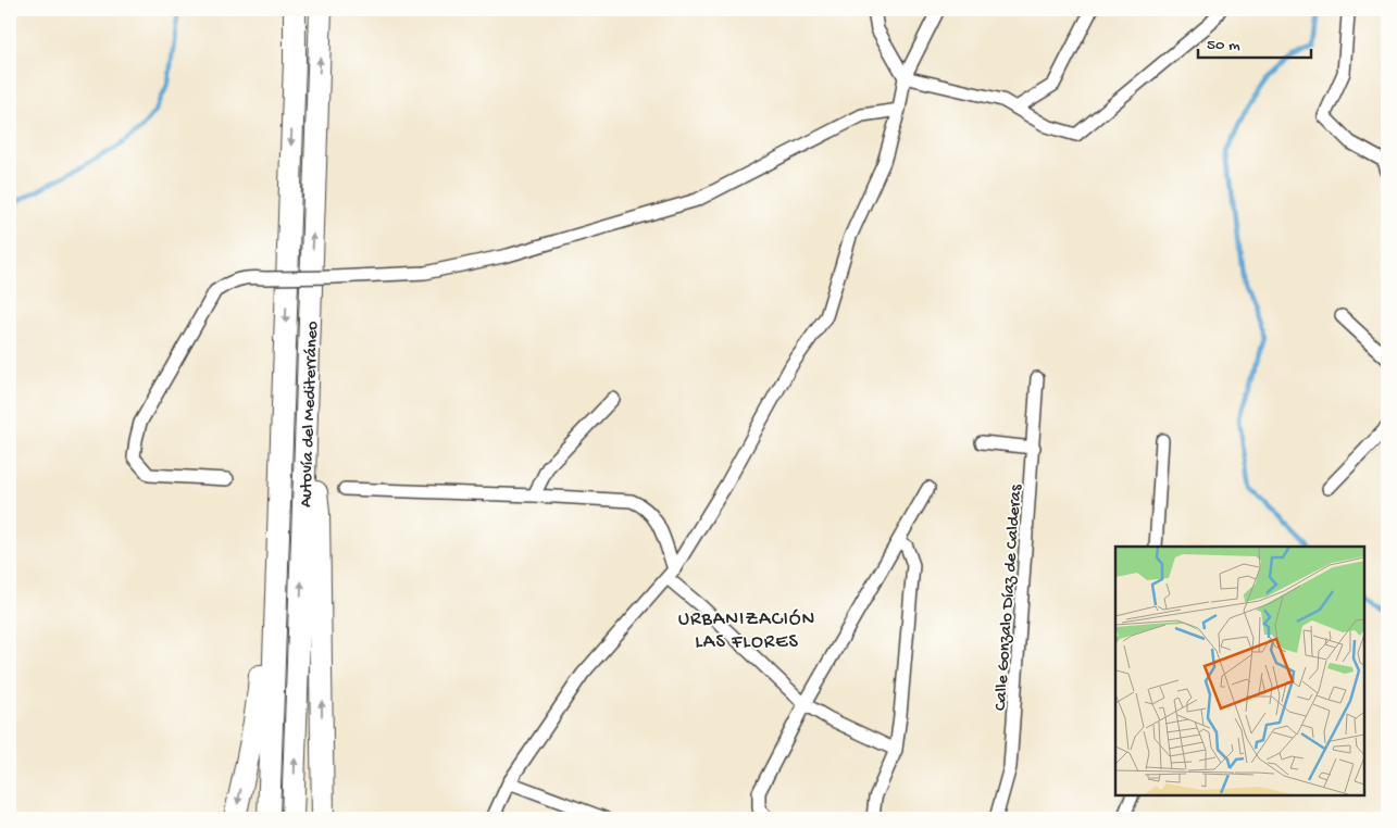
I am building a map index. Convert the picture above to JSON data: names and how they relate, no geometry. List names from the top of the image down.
{
  "streets": {
    "highway": ["Autovía del Mediterráneo"],
    "street": ["Calle Gonzalo Díaz de Calderas"]
  },
  "districts": ["URBANIZACIÓN LAS FLORES"],
  "scale_bar": "50 m"
}
